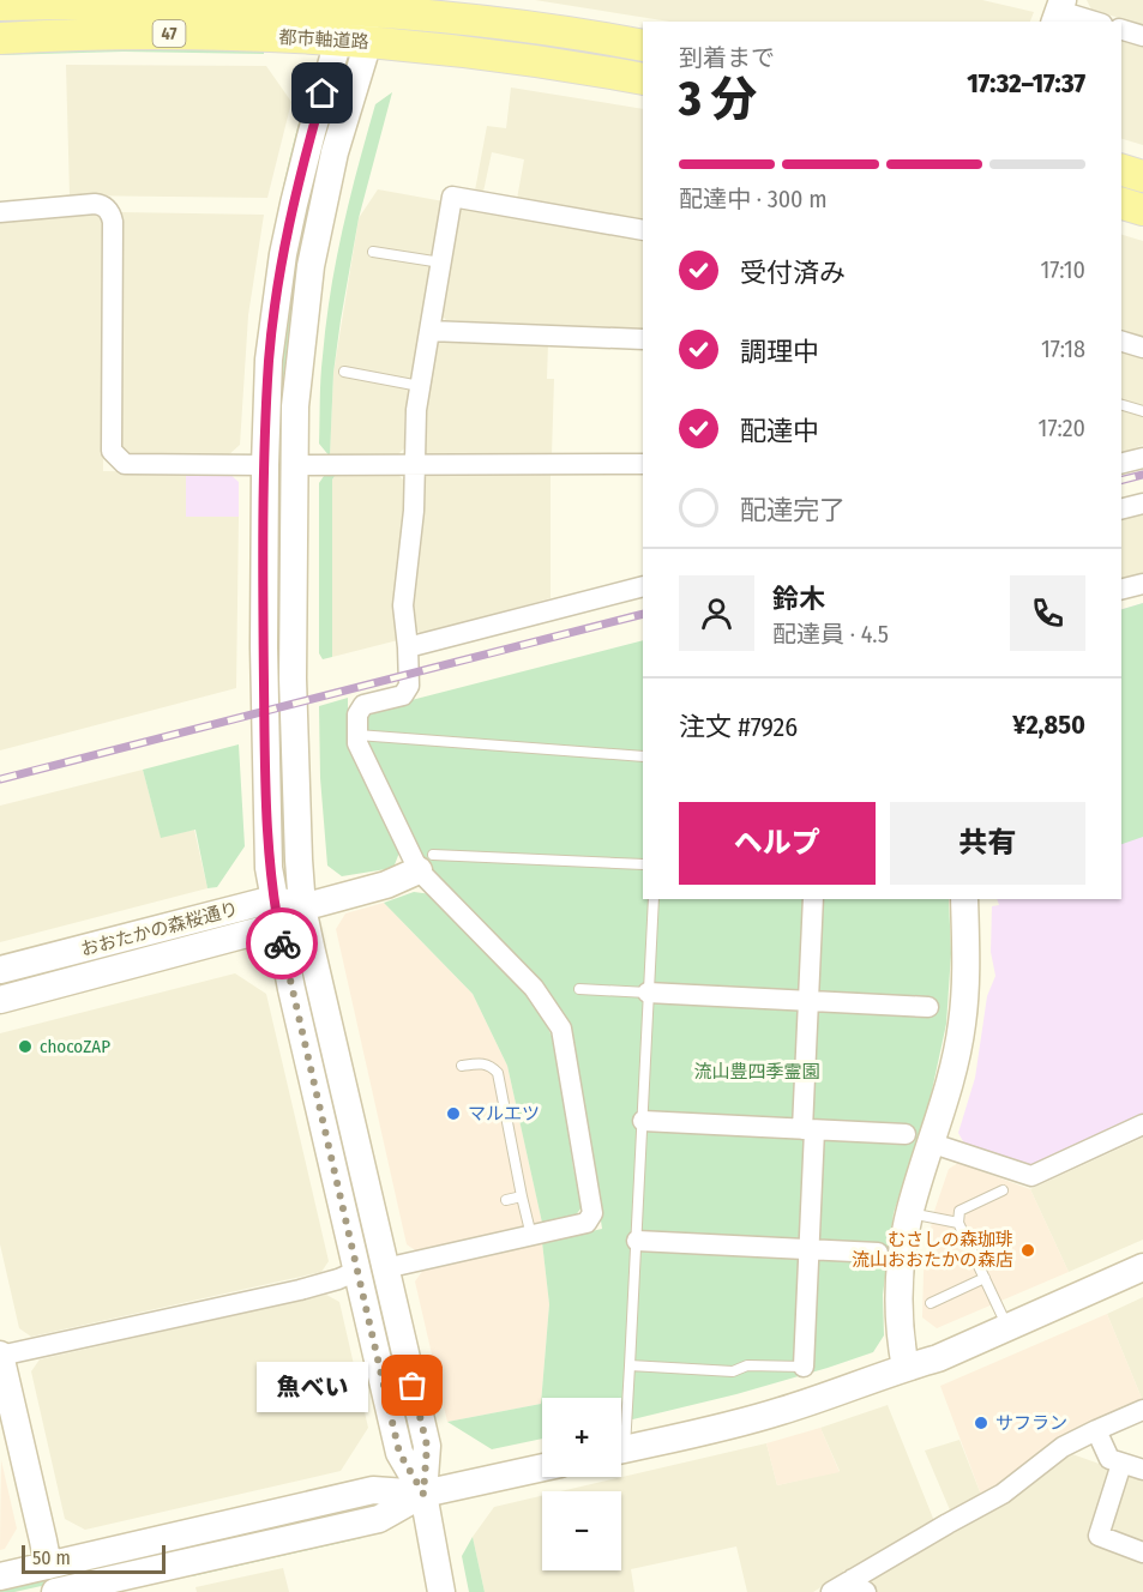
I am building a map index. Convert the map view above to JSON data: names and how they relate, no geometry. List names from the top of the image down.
{
  "streets": {
    "main road": ["47", "都市軸道路"],
    "street": ["おおたかの森桜通り"]
  },
  "parks": ["流山豊四季霊園"],
  "places": [
    "chocoZAP",
    "マルエツ",
    "むさしの森珈琲 流山おおたかの森店",
    "魚べい",
    "サフラン"
  ],
  "scale_bar": "50 m",
  "page": {
    "heading": ["3 分", "到着まで", "17:32–17:37"],
    "panel": [
      "鈴木",
      "配達員 · 4.5",
      "注文 #7926",
      "¥2,850"
    ],
    "bar": "配達中 · 300 m",
    "list": [
      ["受付済み", "17:10"],
      ["調理中", "17:18"],
      ["配達中", "17:20"],
      "配達完了"
    ],
    "buttons": ["ヘルプ", "共有"],
    "bubble": "魚べい",
    "map_buttons": ["+", "−"],
    "scale": "50 m"
  }
}
